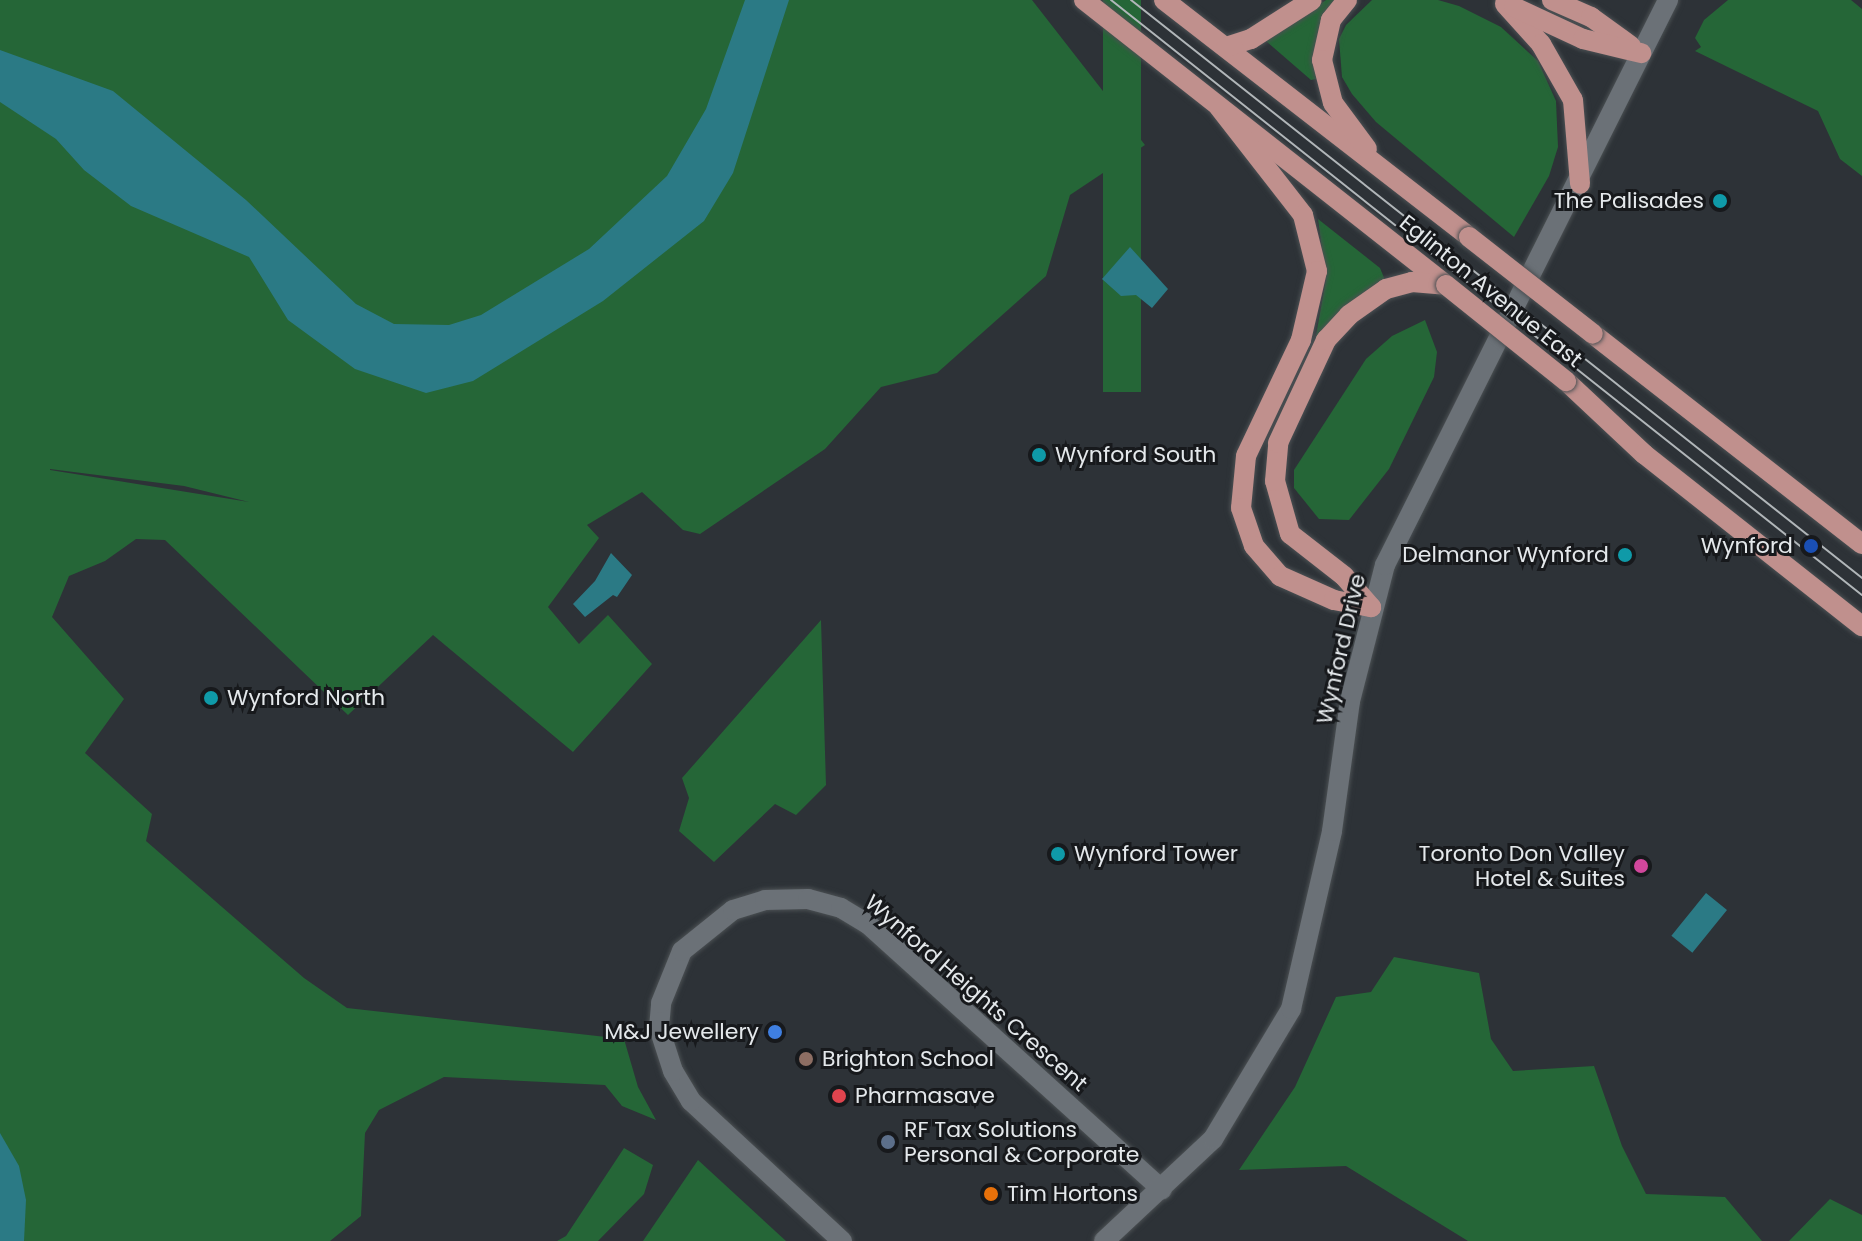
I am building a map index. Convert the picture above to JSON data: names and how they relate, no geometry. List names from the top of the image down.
{
  "streets": {
    "main road": ["Eglinton Avenue East"],
    "street": ["Wynford Drive", "Wynford Heights Crescent"]
  },
  "crossings": [
    ["Wynford Drive", "Wynford Heights Crescent"]
  ],
  "places": [
    "The Palisades",
    "Wynford South",
    "Wynford",
    "Delmanor Wynford",
    "Wynford North",
    "Wynford Tower",
    "Toronto Don Valley Hotel & Suites",
    "M&J Jewellery",
    "Brighton School",
    "Pharmasave",
    "RF Tax Solutions Personal & Corporate",
    "Tim Hortons"
  ]
}
